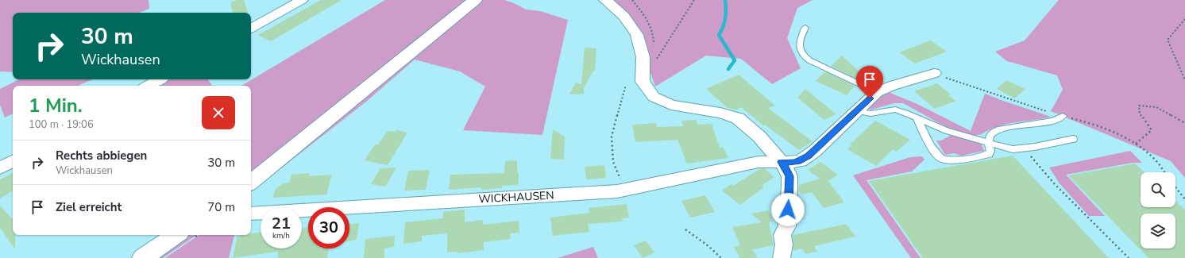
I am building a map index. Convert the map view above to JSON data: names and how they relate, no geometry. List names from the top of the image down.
{
  "streets": {
    "street": ["WICKHAUSEN"]
  },
  "page": {
    "turn": ["30 m", "Wickhausen"],
    "heading": ["1 Min.", "100 m · 19:06"],
    "list": [
      {
        "name": "Rechts abbiegen",
        "note": "Wickhausen",
        "value": "30 m"
      },
      {
        "name": "Ziel erreicht",
        "value": "70 m"
      }
    ],
    "speed": "21 km/h",
    "limit": "30"
  }
}
